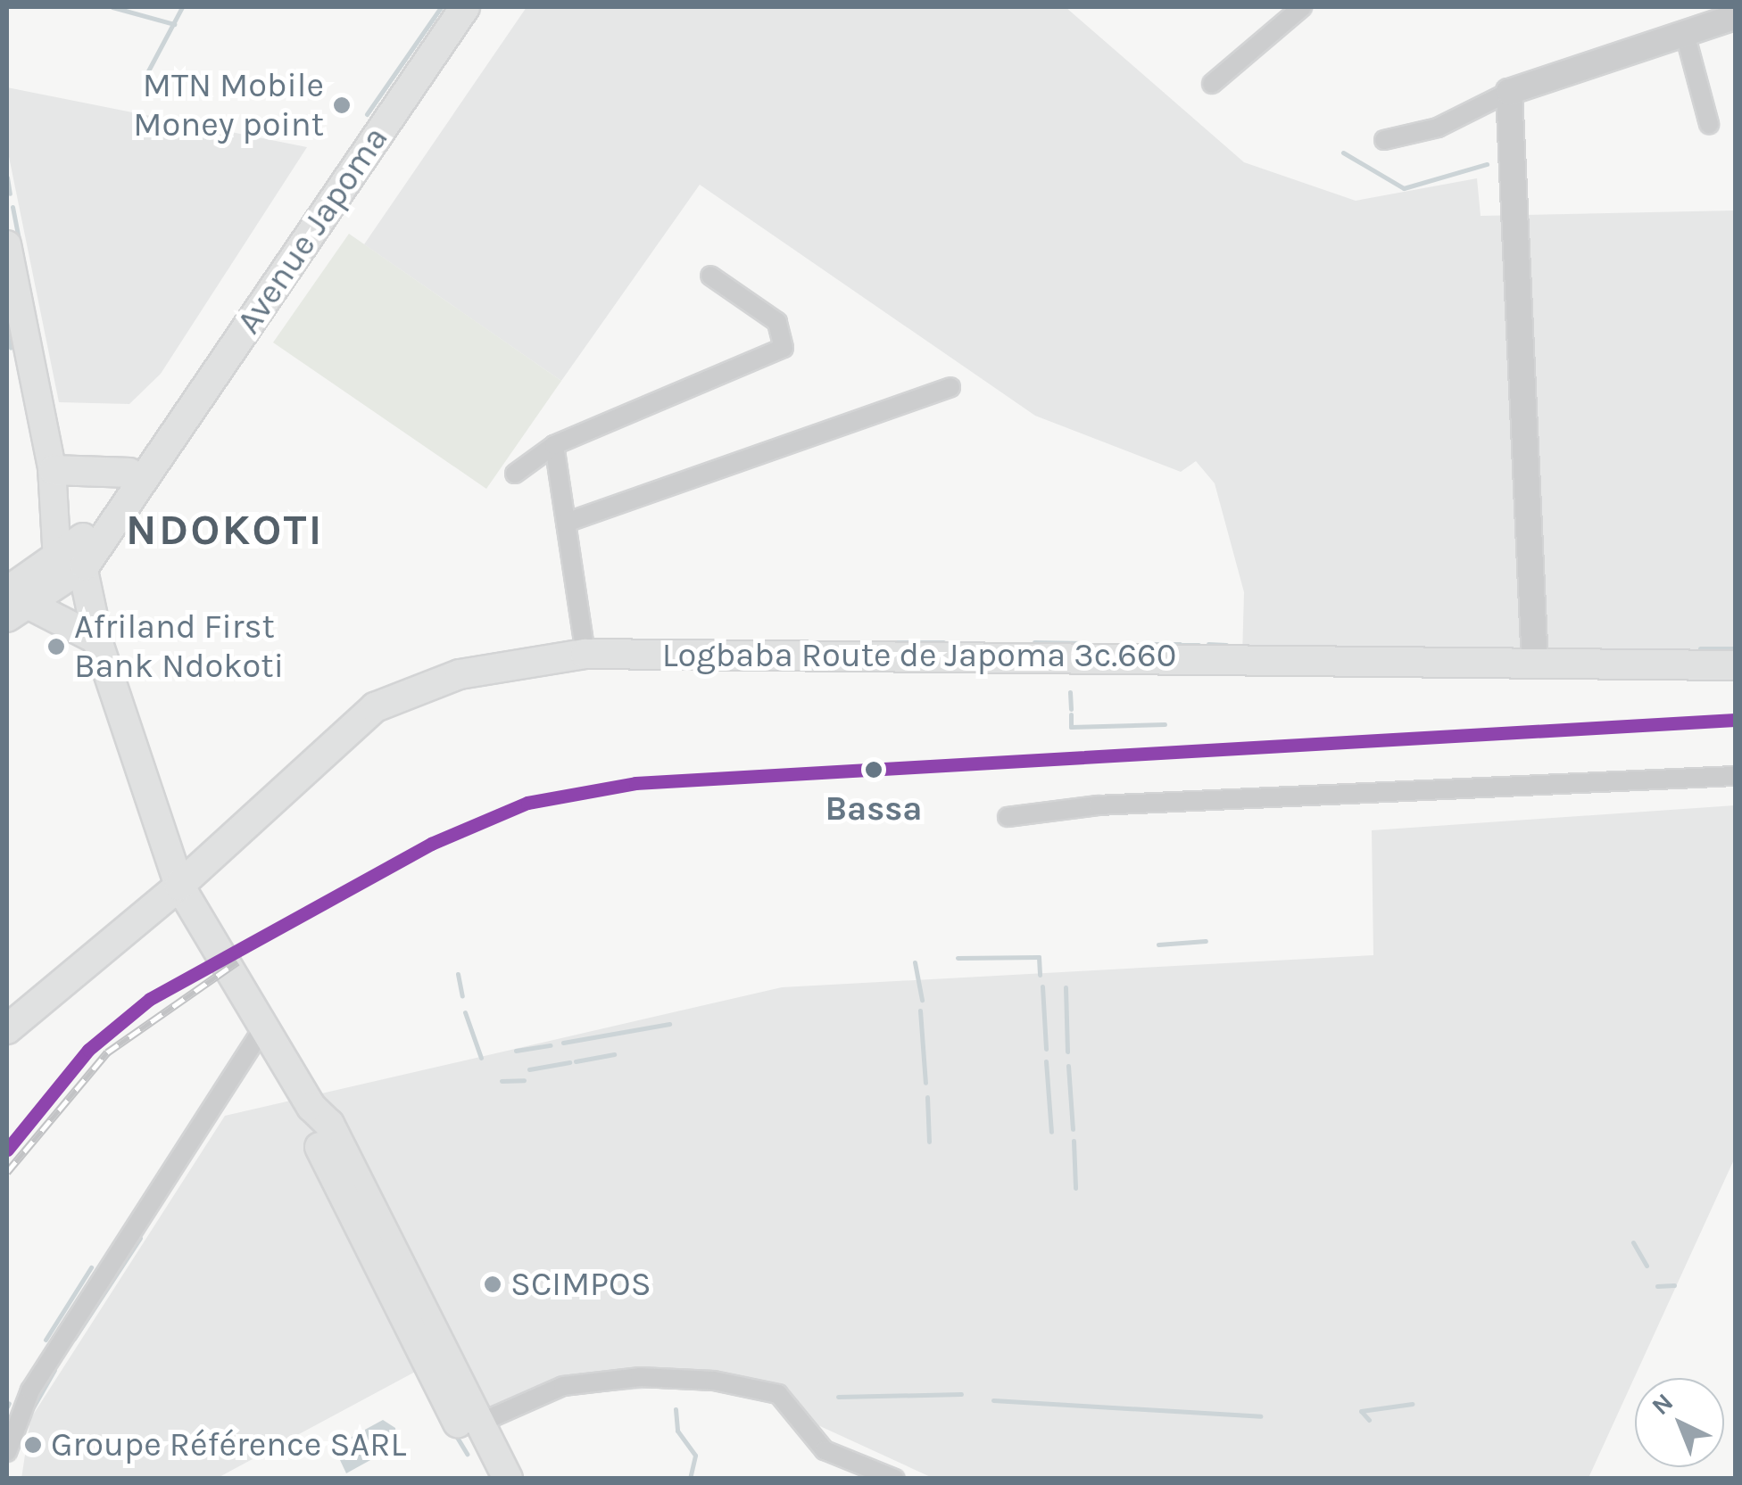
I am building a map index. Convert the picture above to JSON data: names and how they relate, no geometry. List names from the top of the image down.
{
  "streets": {
    "main road": ["Avenue Japoma", "Logbaba Route de Japoma 3c.660"]
  },
  "districts": ["NDOKOTI"],
  "places": [
    "MTN Mobile Money point",
    "Afriland First Bank Ndokoti",
    "Bassa",
    "SCIMPOS",
    "Groupe Référence SARL"
  ],
  "north": "top left"
}
